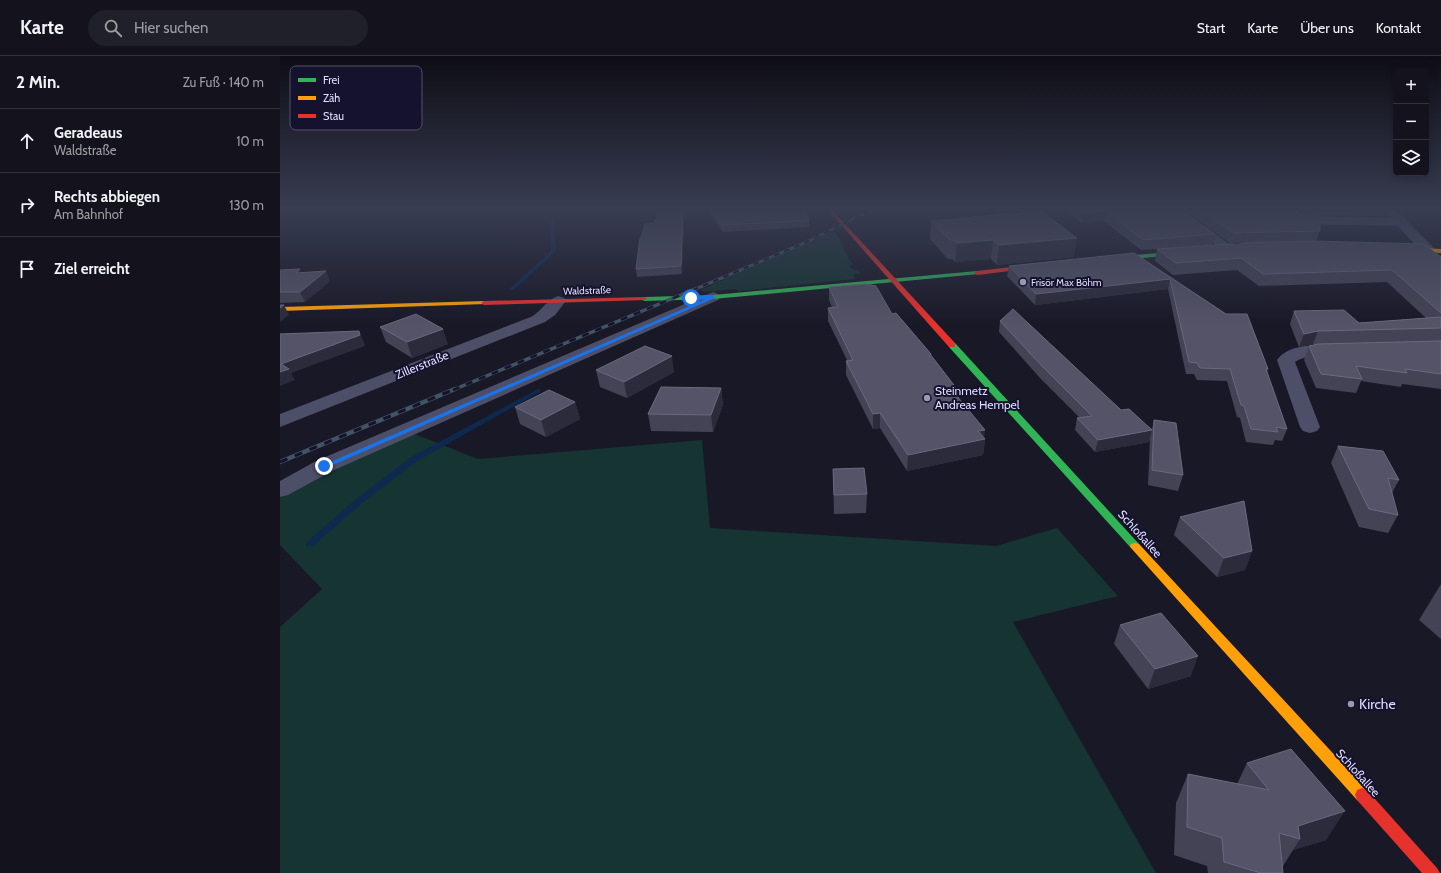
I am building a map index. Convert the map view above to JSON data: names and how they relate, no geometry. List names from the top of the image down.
{
  "streets": {
    "street": ["Waldstraße", "Zillerstraße", "Schloßallee"]
  },
  "crossings": [
    ["Waldstraße", "Zillerstraße"],
    ["Waldstraße", "Schloßallee"]
  ],
  "places": ["Frisör Max Böhm", "Steinmetz Andreas Hempel", "Kirche"],
  "legend": ["Frei", "Zäh", "Stau"],
  "page": {
    "header": "Karte",
    "search": "Hier suchen",
    "nav": [
      "Start",
      "Karte",
      "Über uns",
      "Kontakt"
    ],
    "heading": ["2 Min.", "Zu Fuß · 140 m"],
    "map_buttons": ["+", "−"],
    "list": [
      ["Geradeaus", "Waldstraße", "10 m"],
      ["Rechts abbiegen", "Am Bahnhof", "130 m"],
      "Ziel erreicht"
    ]
  }
}
